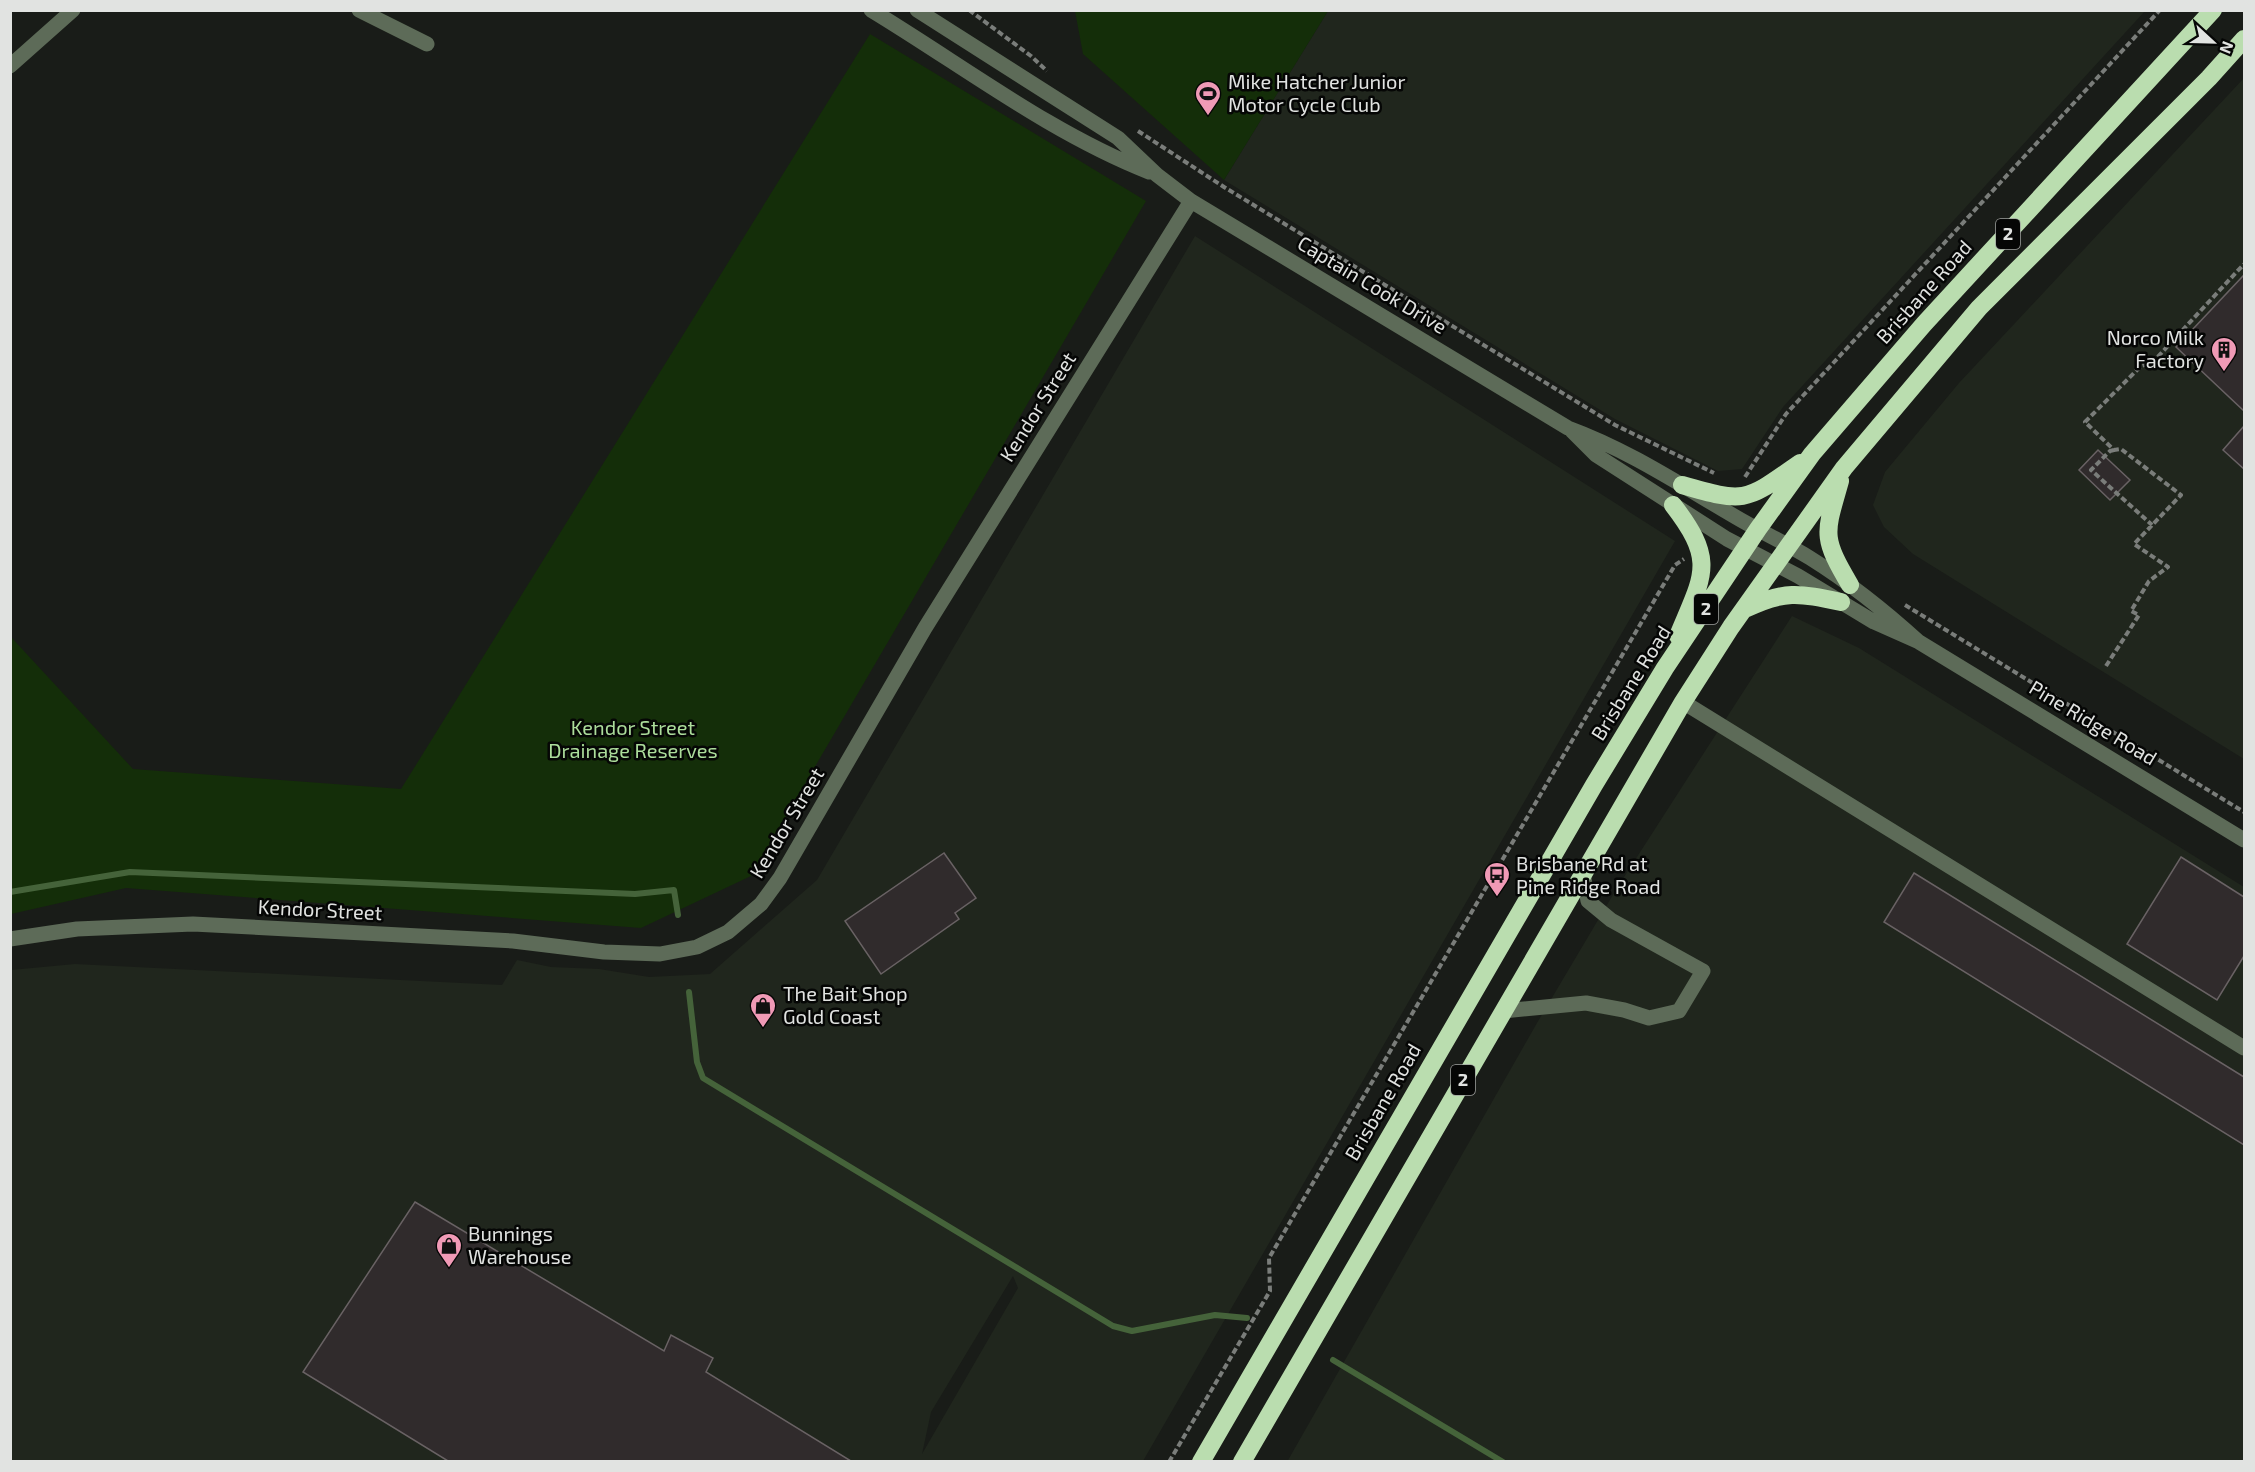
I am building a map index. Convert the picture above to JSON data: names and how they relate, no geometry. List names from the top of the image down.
{
  "streets": {
    "highway": ["2", "Brisbane Road"],
    "street": ["Captain Cook Drive", "Kendor Street", "Pine Ridge Road"]
  },
  "crossings": [
    ["2", "Captain Cook Drive"],
    ["2", "Pine Ridge Road"],
    ["Captain Cook Drive", "Brisbane Road"],
    ["Captain Cook Drive", "Kendor Street"],
    ["Captain Cook Drive", "Pine Ridge Road"]
  ],
  "parks": ["Kendor Street Drainage Reserves"],
  "places": {
    "sports": ["Mike Hatcher Junior Motor Cycle Club"],
    "building": ["Norco Milk Factory"],
    "bus stop": ["Brisbane Rd at Pine Ridge Road"],
    "shop": ["The Bait Shop Gold Coast", "Bunnings Warehouse"]
  },
  "north": "right"
}
